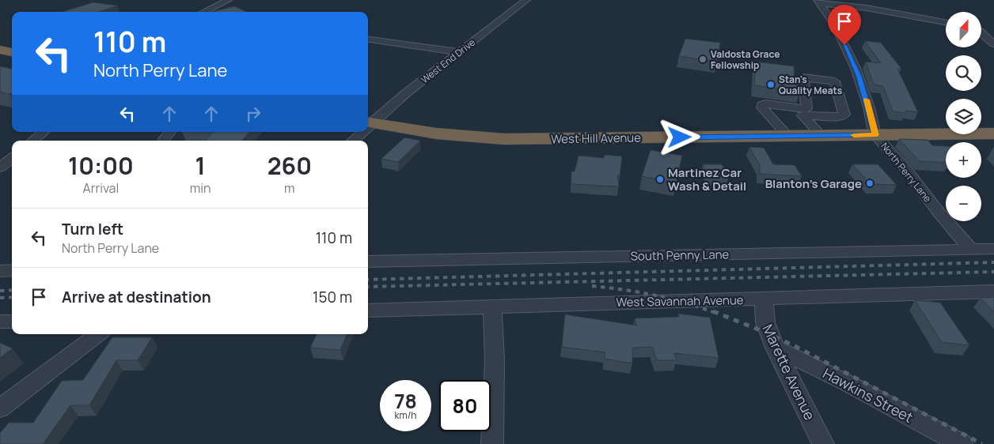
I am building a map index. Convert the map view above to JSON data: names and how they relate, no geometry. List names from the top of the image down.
{
  "streets": {
    "highway": ["West Hill Avenue"],
    "street": [
      "West End Drive",
      "North Perry Lane",
      "South Penny Lane",
      "West Savannah Avenue",
      "Marette Avenue",
      "Hawkins Street"
    ]
  },
  "crossings": [
    ["West Hill Avenue", "North Perry Lane"],
    ["North Perry Lane", "South Penny Lane"],
    ["West Savannah Avenue", "Marette Avenue"],
    ["Marette Avenue", "Hawkins Street"]
  ],
  "places": [
    "Valdosta Grace Fellowship",
    "Stan's Quality Meats",
    "Martinez Car Wash & Detail",
    "Blanton's Garage"
  ],
  "north": "top",
  "page": {
    "map_buttons": ["+", "−"],
    "turn": ["110 m", "North Perry Lane"],
    "eta": [
      "10:00",
      "Arrival",
      "1",
      "min",
      "260",
      "m"
    ],
    "list": [
      {
        "name": "Turn left",
        "note": "North Perry Lane",
        "value": "110 m"
      },
      {
        "name": "Arrive at destination",
        "value": "150 m"
      }
    ],
    "speed": "78 km/h",
    "limit": "80"
  }
}
